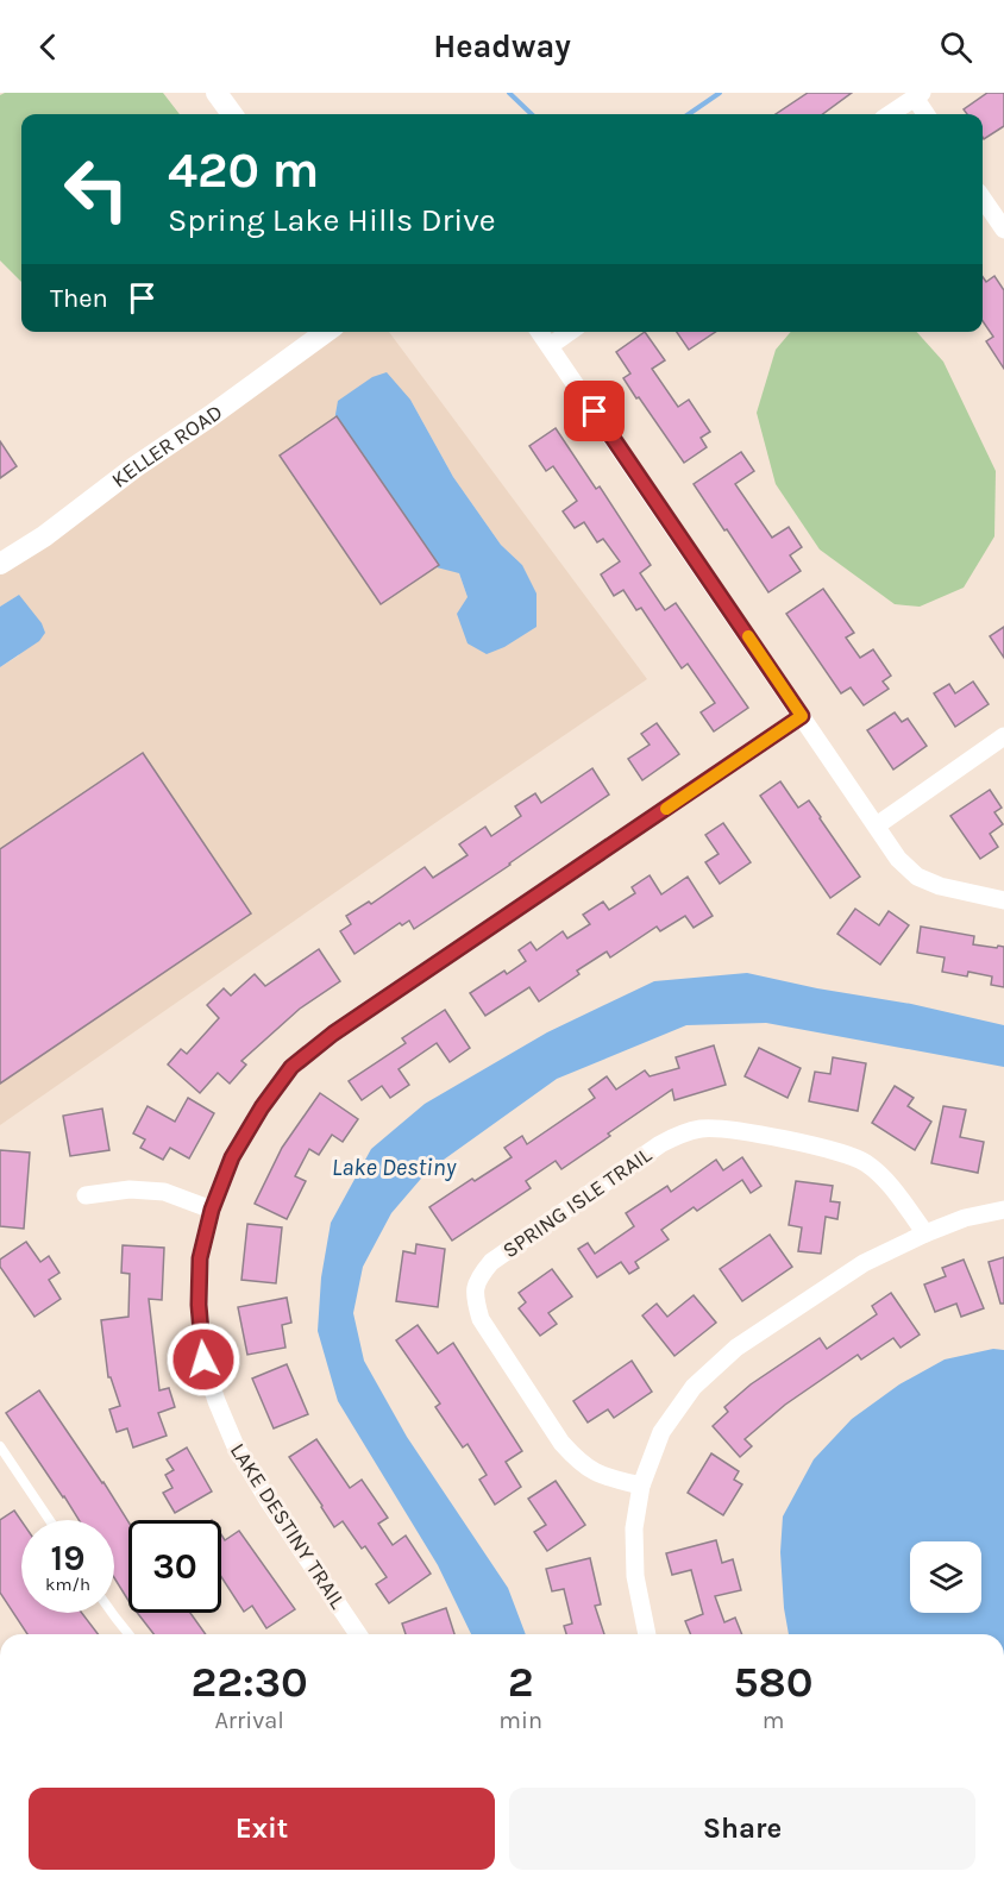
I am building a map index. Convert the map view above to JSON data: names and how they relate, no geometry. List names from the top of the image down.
{
  "streets": {
    "street": ["KELLER ROAD", "SPRING ISLE TRAIL", "LAKE DESTINY TRAIL"]
  },
  "water": ["Lake Destiny"],
  "page": {
    "header": "Headway",
    "turn": ["420 m", "Spring Lake Hills Drive"],
    "then": "Then",
    "speed": "19 km/h",
    "limit": "30",
    "eta": [
      "22:30",
      "Arrival",
      "2",
      "min",
      "580",
      "m"
    ],
    "buttons": ["Exit", "Share"]
  }
}
